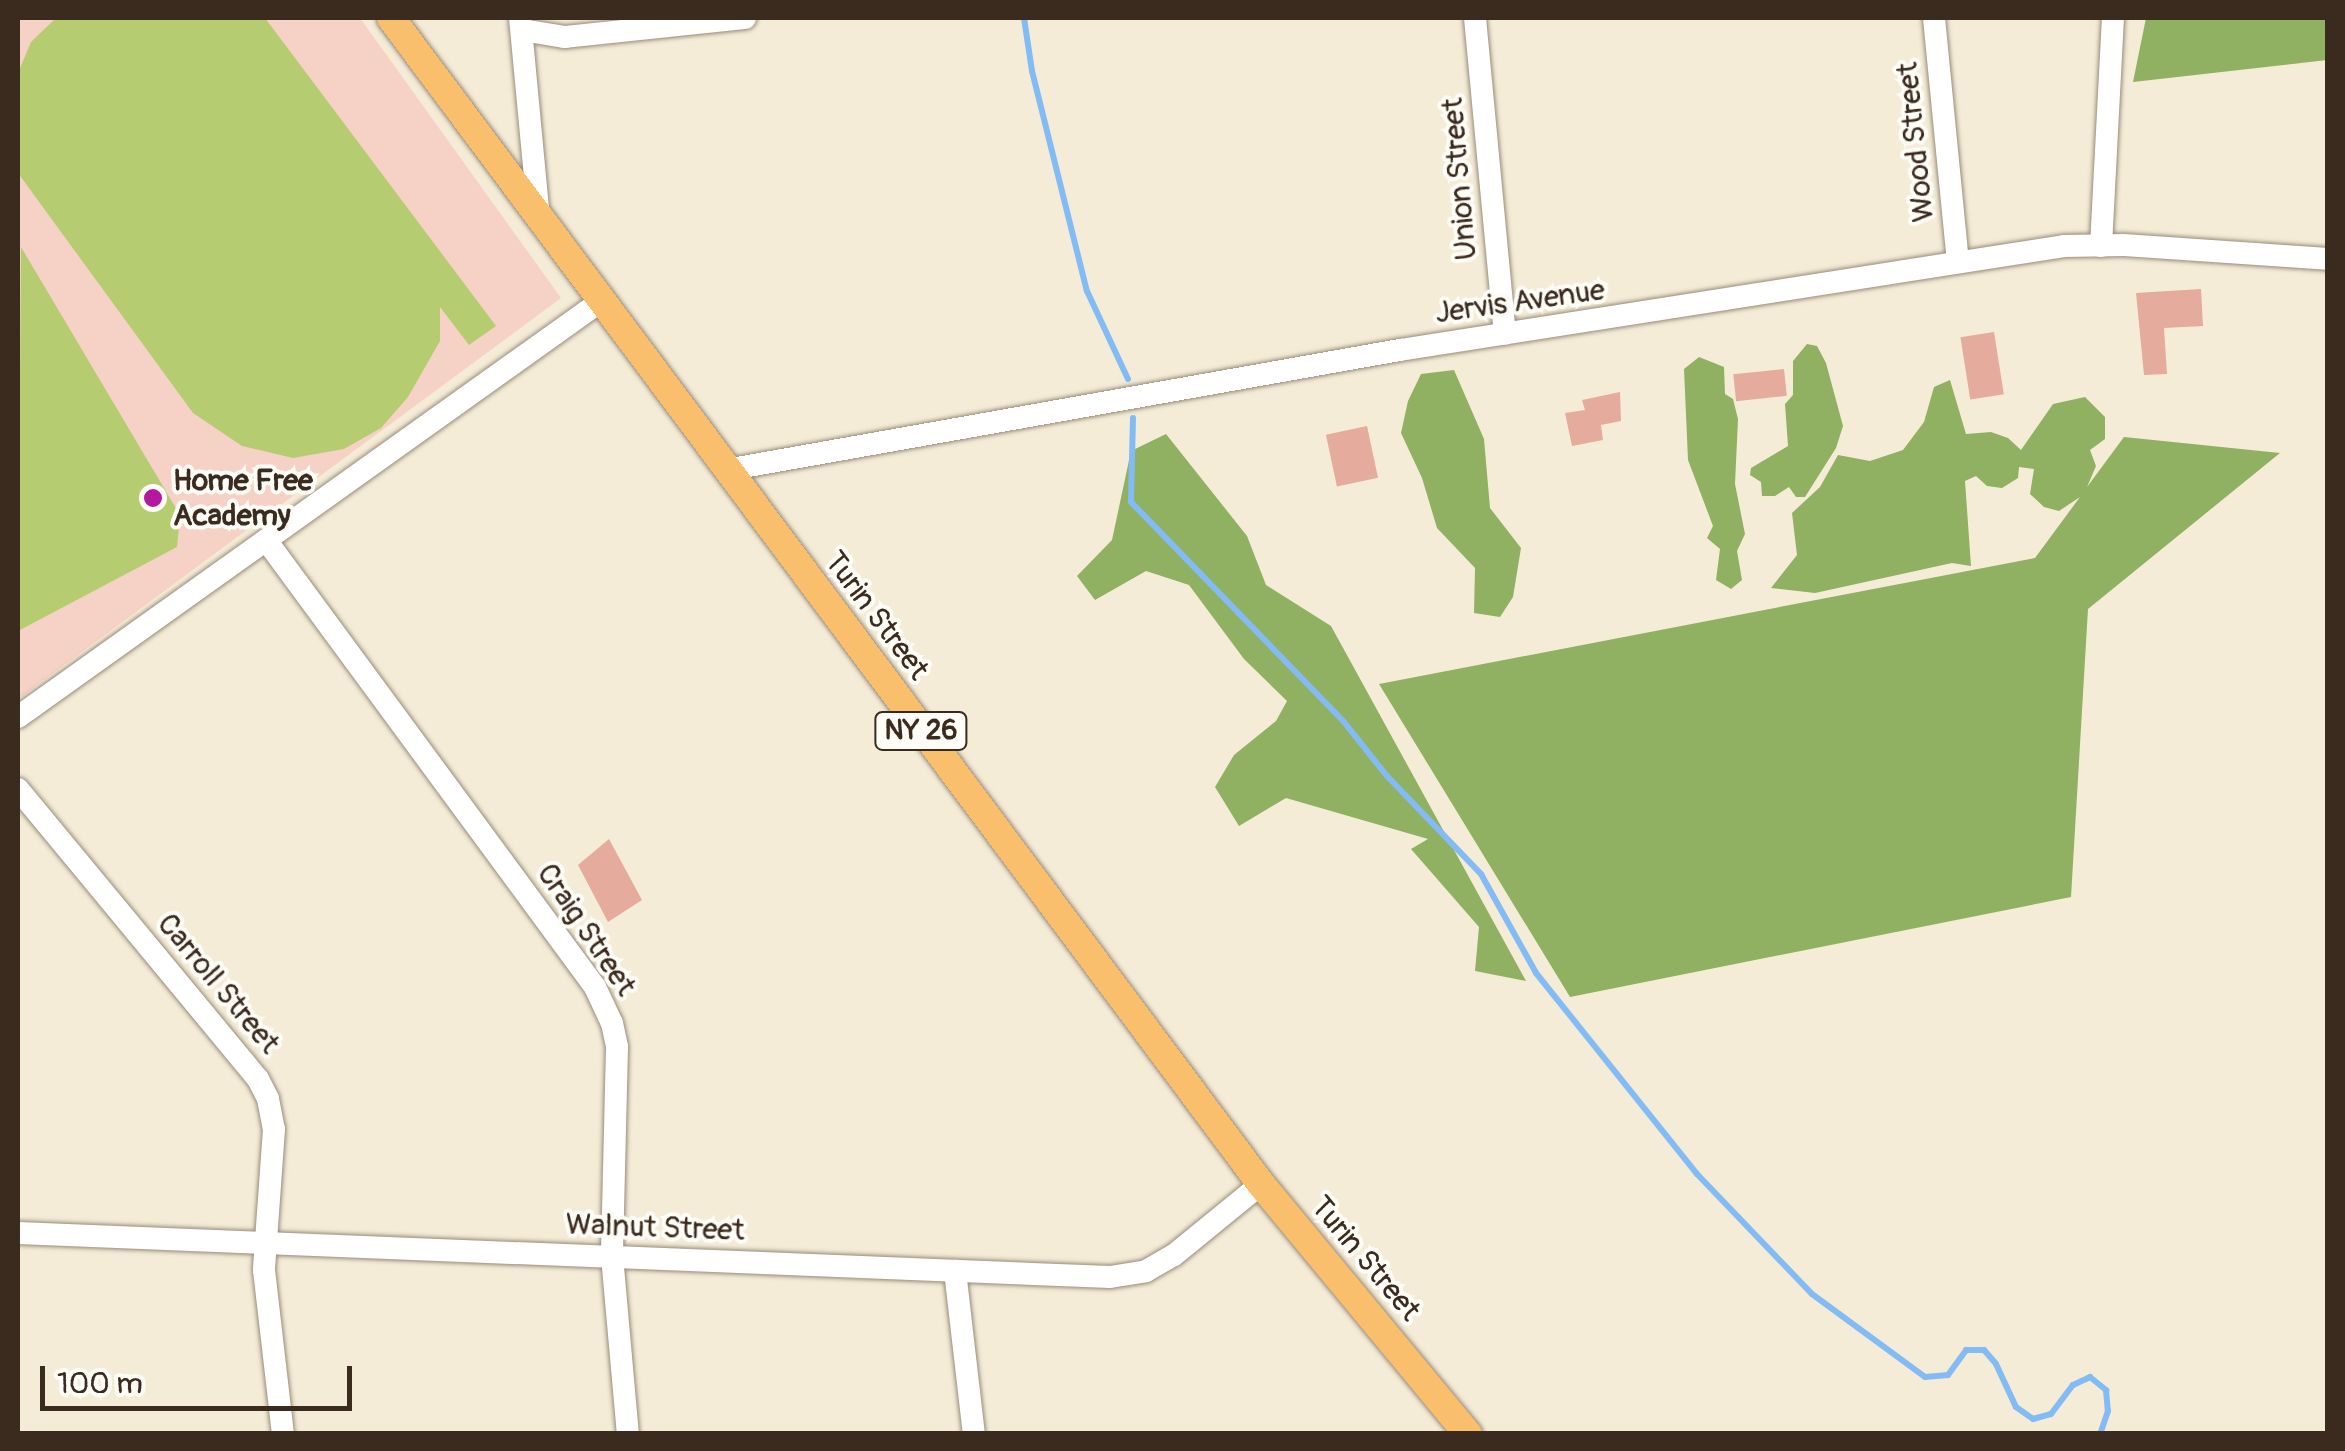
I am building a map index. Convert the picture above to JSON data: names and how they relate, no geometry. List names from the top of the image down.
{
  "streets": {
    "main road": ["Turin Street", "NY 26"],
    "street": [
      "Wood Street",
      "Union Street",
      "Jervis Avenue",
      "Craig Street",
      "Carroll Street",
      "Walnut Street"
    ]
  },
  "crossings": [
    ["Wood Street", "Jervis Avenue"],
    ["Union Street", "Jervis Avenue"],
    ["Jervis Avenue", "Turin Street"],
    ["Turin Street", "Walnut Street"],
    ["Craig Street", "Walnut Street"],
    ["Carroll Street", "Walnut Street"]
  ],
  "places": ["Home Free Academy"],
  "scale_bar": "100 m"
}
